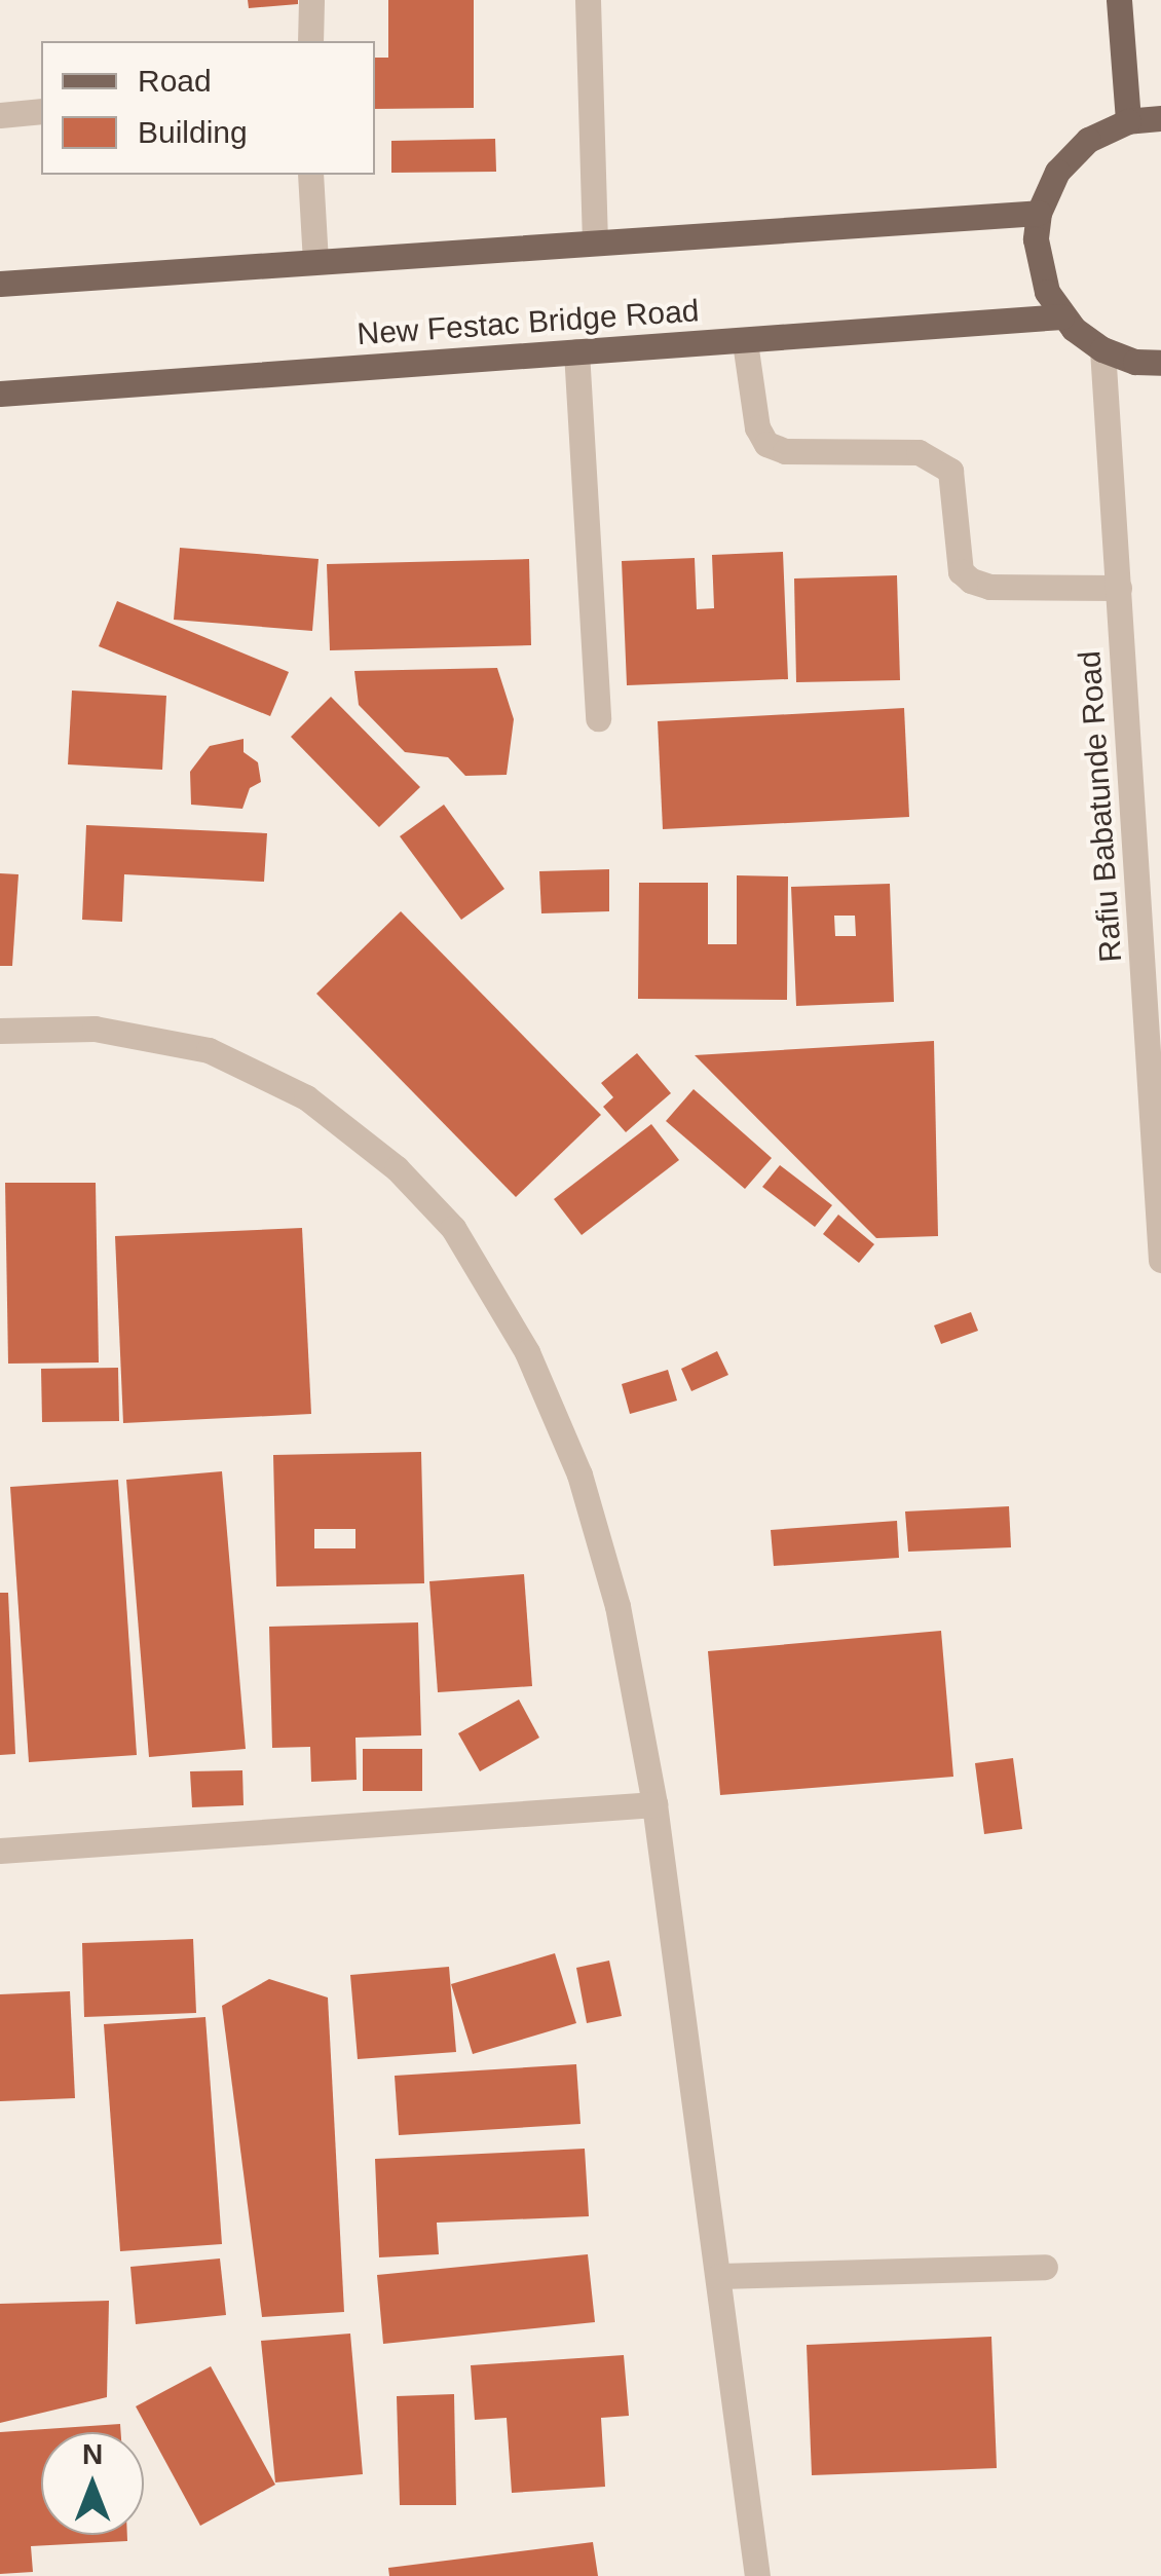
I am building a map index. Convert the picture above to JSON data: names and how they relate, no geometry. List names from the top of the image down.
{
  "streets": {
    "main road": ["New Festac Bridge Road"],
    "street": ["Rafiu Babatunde Road"]
  },
  "legend": ["Road", "Building"],
  "north": "top"
}
